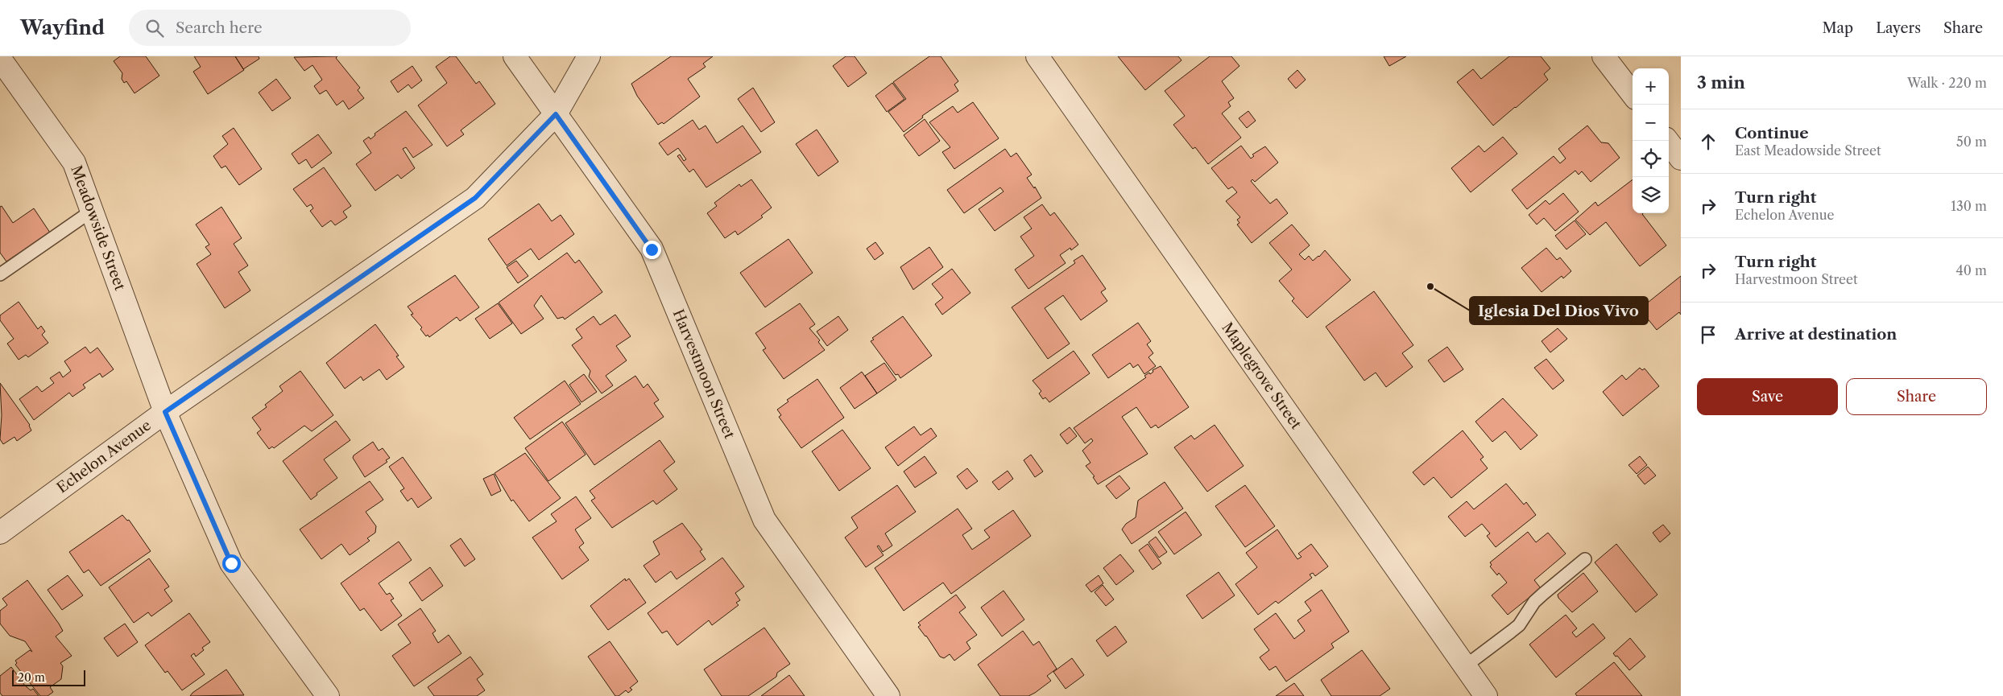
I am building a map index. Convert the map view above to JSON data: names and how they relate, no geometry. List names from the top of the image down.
{
  "streets": {
    "street": [
      "Meadowside Street",
      "Harvestmoon Street",
      "Maplegrove Street",
      "Echelon Avenue"
    ]
  },
  "crossings": [
    ["Meadowside Street", "Echelon Avenue"],
    ["Harvestmoon Street", "Echelon Avenue"]
  ],
  "places": ["Iglesia Del Dios Vivo"],
  "scale_bar": "20 m",
  "page": {
    "header": "Wayfind",
    "search": "Search here",
    "nav": ["Map", "Layers", "Share"],
    "heading": ["3 min", "Walk · 220 m"],
    "map_buttons": ["+", "−"],
    "list": [
      ["Continue", "East Meadowside Street", "50 m"],
      ["Turn right", "Echelon Avenue", "130 m"],
      ["Turn right", "Harvestmoon Street", "40 m"],
      "Arrive at destination"
    ],
    "buttons": ["Save", "Share"],
    "scale": "20 m"
  }
}
